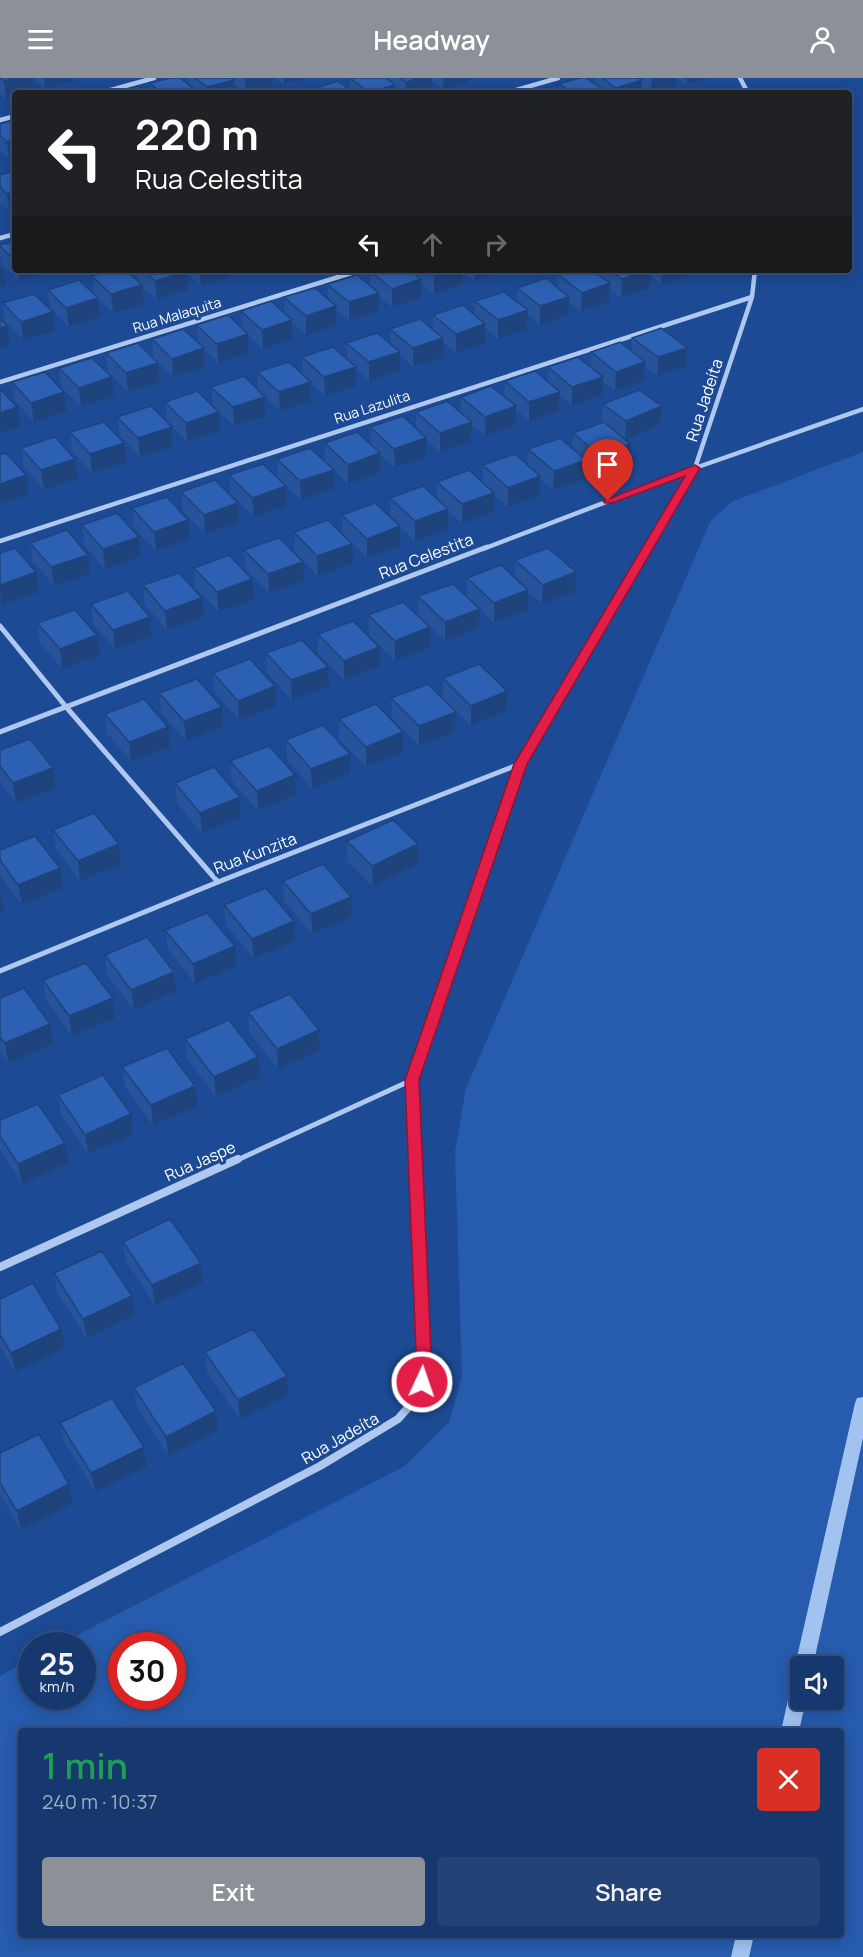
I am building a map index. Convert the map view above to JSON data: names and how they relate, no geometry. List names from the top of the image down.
{
  "streets": {
    "street": [
      "Rua Malaquita",
      "Rua Jadeíta",
      "Rua Lazulita",
      "Rua Celestita",
      "Rua Kunzita",
      "Rua Jaspe"
    ]
  },
  "crossings": [
    ["Rua Jadeíta", "Rua Lazulita"],
    ["Rua Jadeíta", "Rua Celestita"],
    ["Rua Jadeíta", "Rua Kunzita"],
    ["Rua Jadeíta", "Rua Jaspe"]
  ],
  "page": {
    "header": "Headway",
    "turn": ["220 m", "Rua Celestita"],
    "speed": "25 km/h",
    "limit": "30",
    "heading": ["1 min", "240 m · 10:37"],
    "buttons": ["Exit", "Share"]
  }
}
